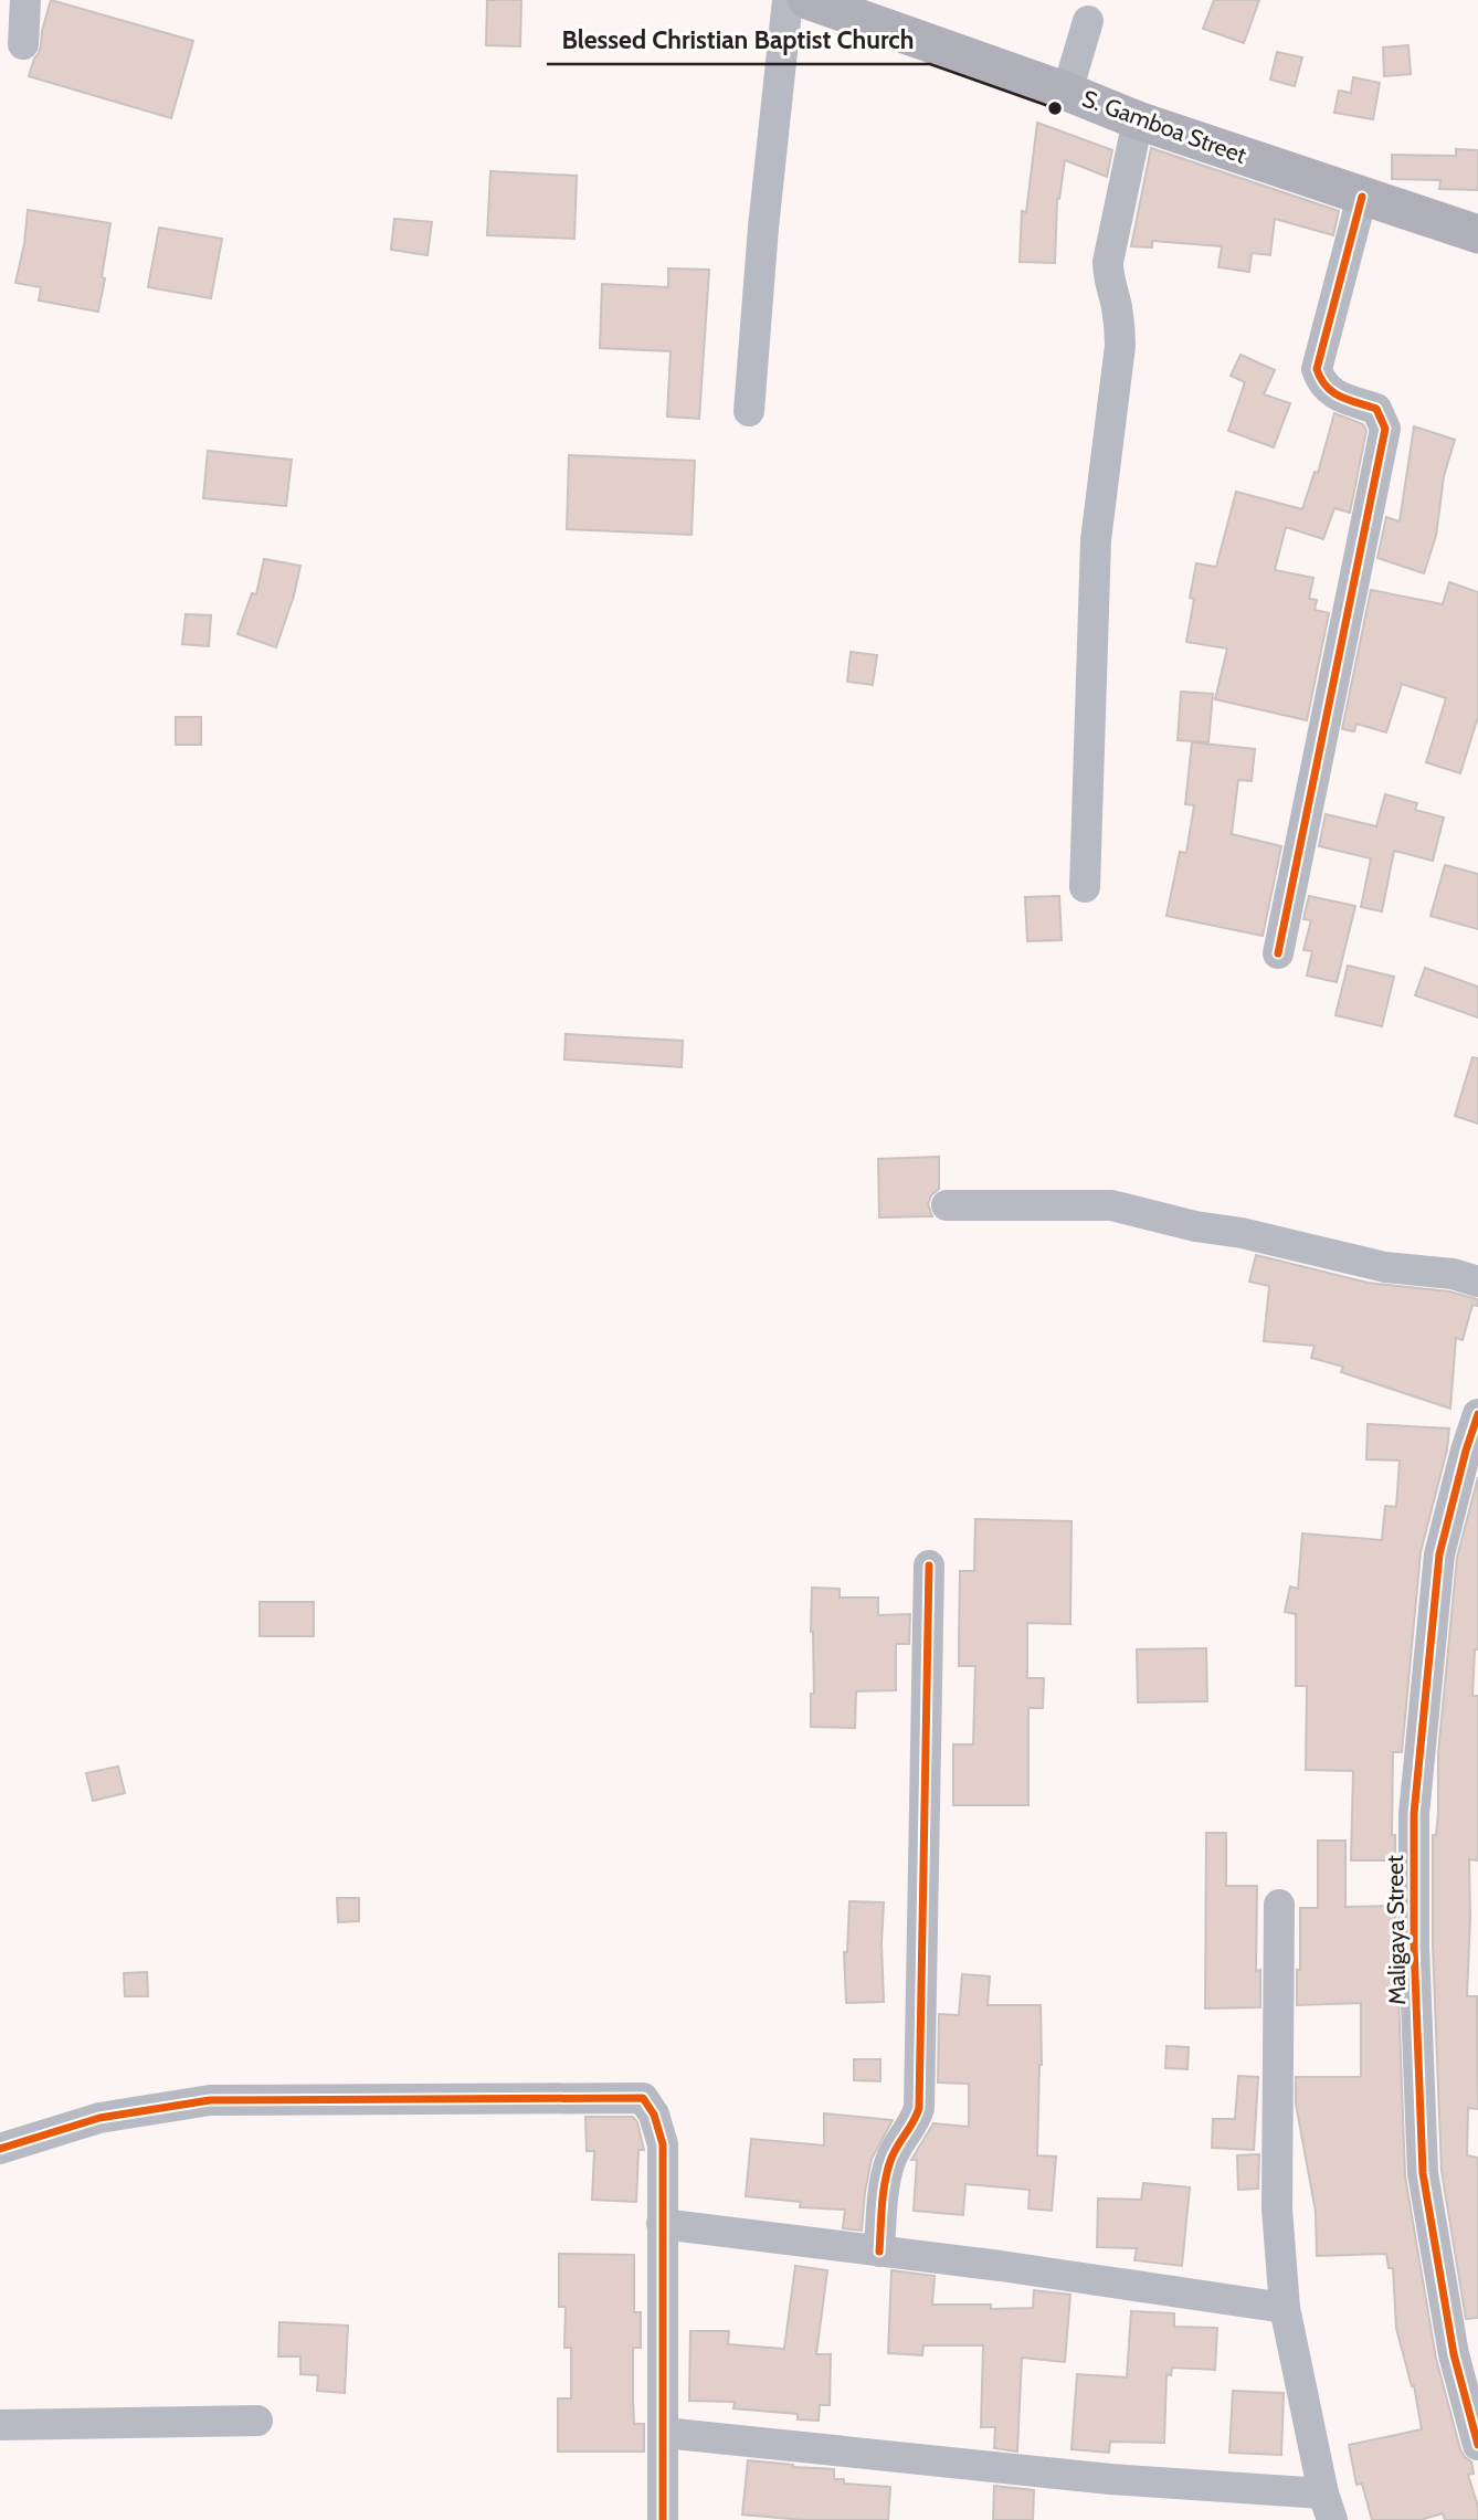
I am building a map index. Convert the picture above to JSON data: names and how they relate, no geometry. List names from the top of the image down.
{
  "streets": {
    "main road": ["S. Gamboa Street"],
    "street": ["Maligaya Street"]
  },
  "places": ["Blessed Christian Baptist Church"]
}
